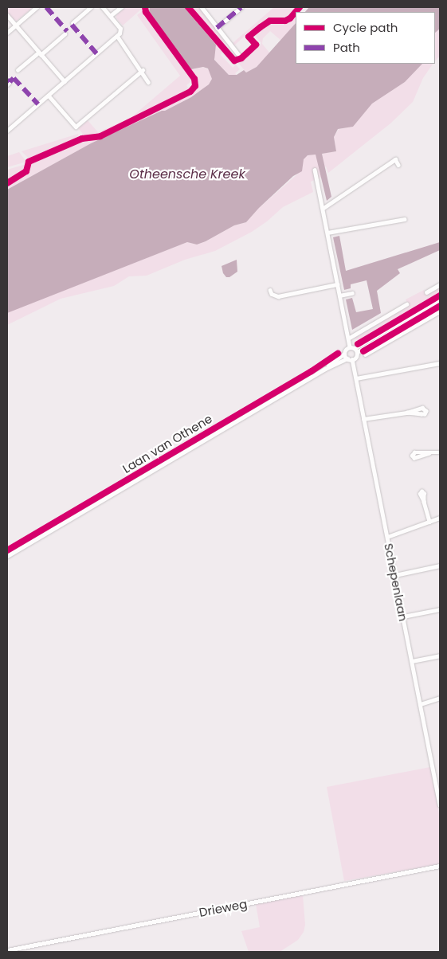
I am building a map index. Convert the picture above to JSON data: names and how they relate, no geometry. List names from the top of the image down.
{
  "streets": {
    "street": ["Laan van Othene", "Schepenlaan", "Drieweg"]
  },
  "crossings": [
    ["Laan van Othene", "Schepenlaan"]
  ],
  "water": ["Otheensche Kreek"],
  "legend": ["Cycle path", "Path"]
}
